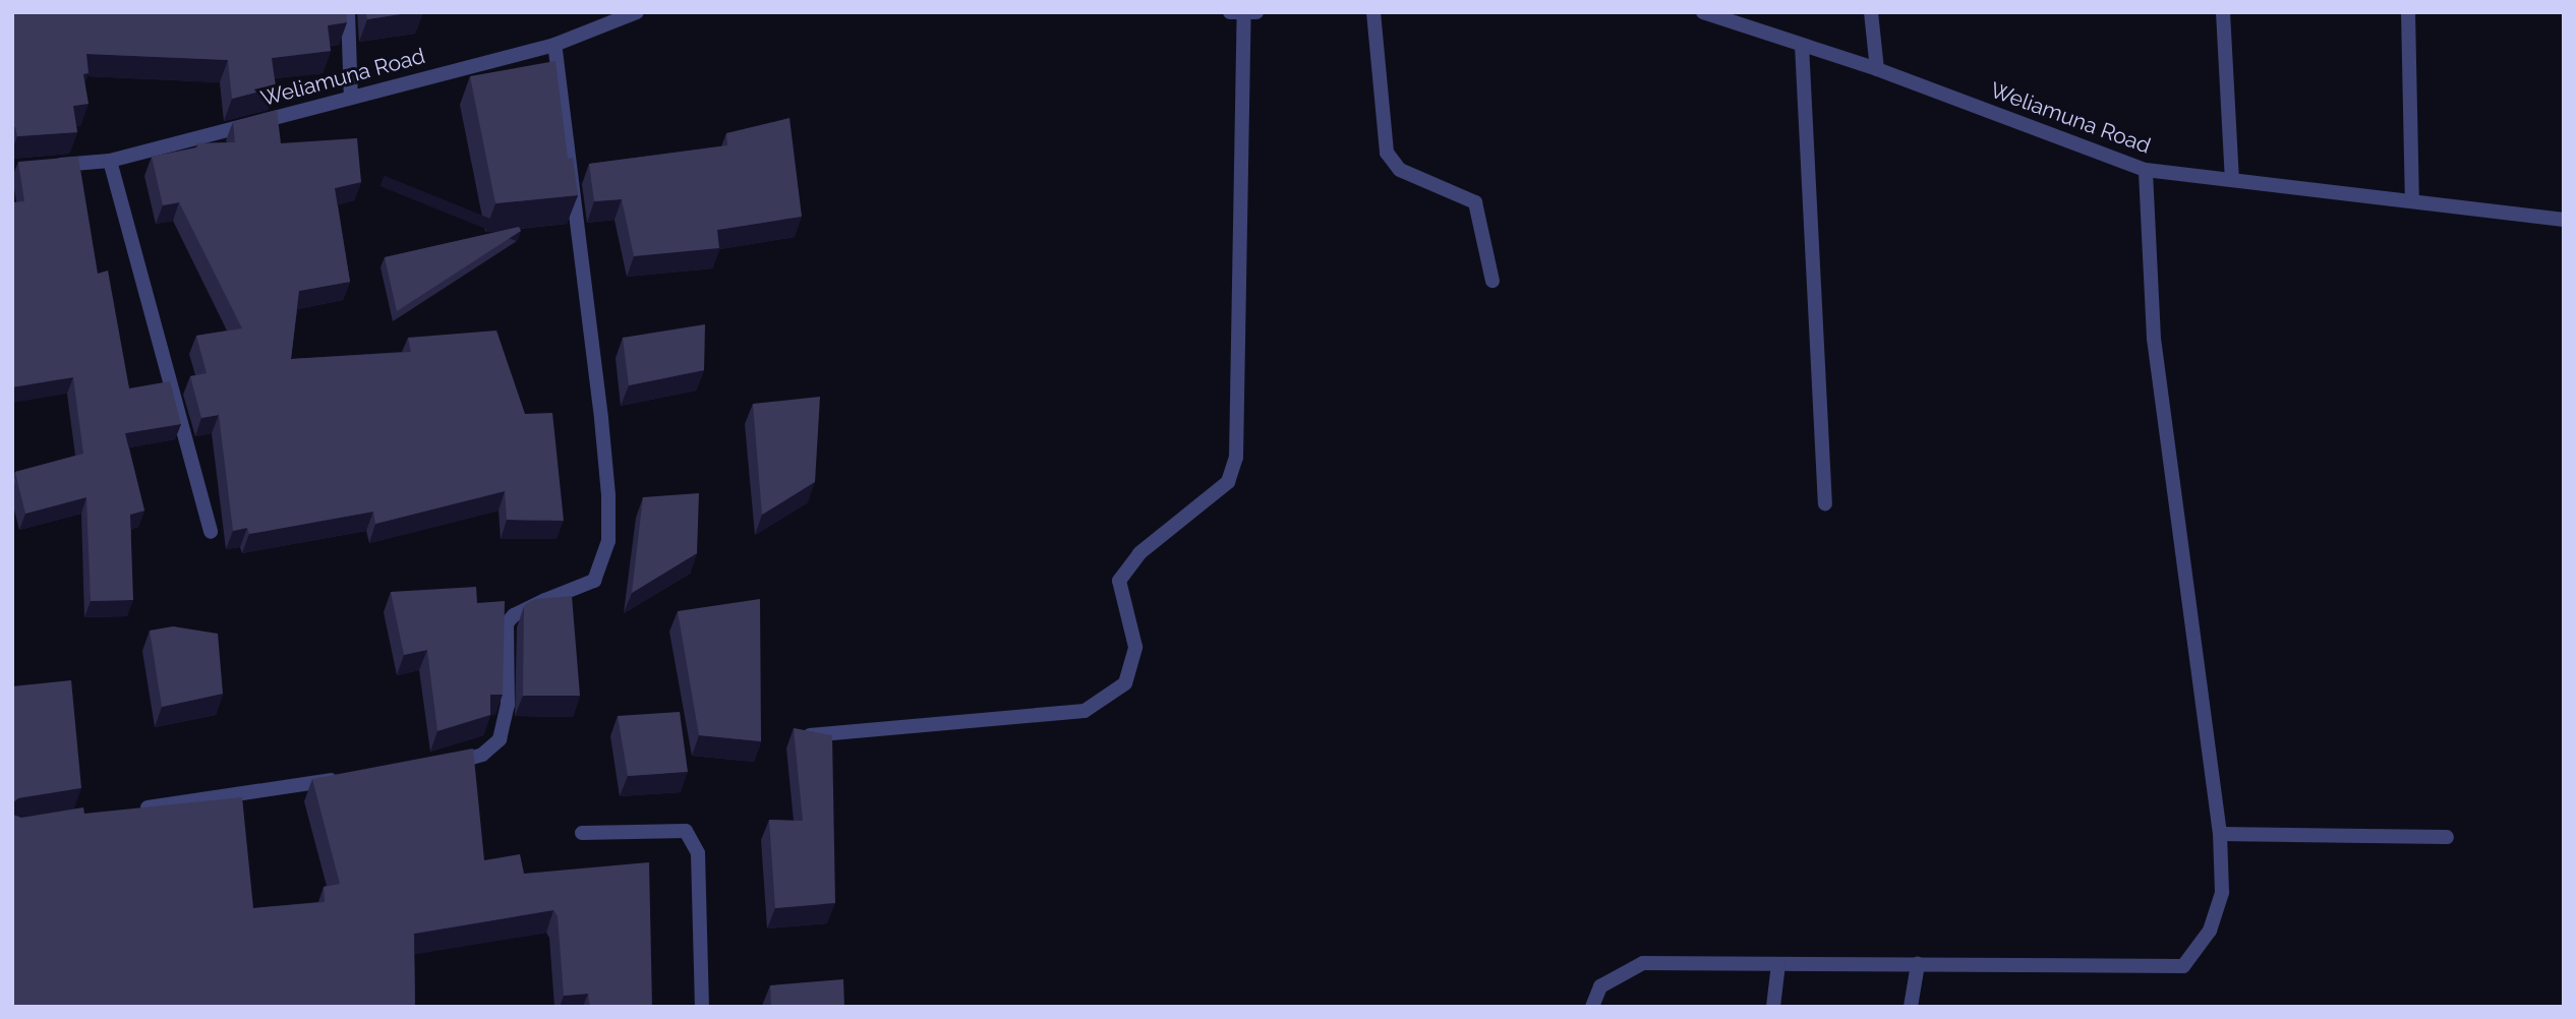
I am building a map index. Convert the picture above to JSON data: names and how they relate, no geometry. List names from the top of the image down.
{
  "streets": {
    "street": ["Weliamuna Road"]
  }
}
